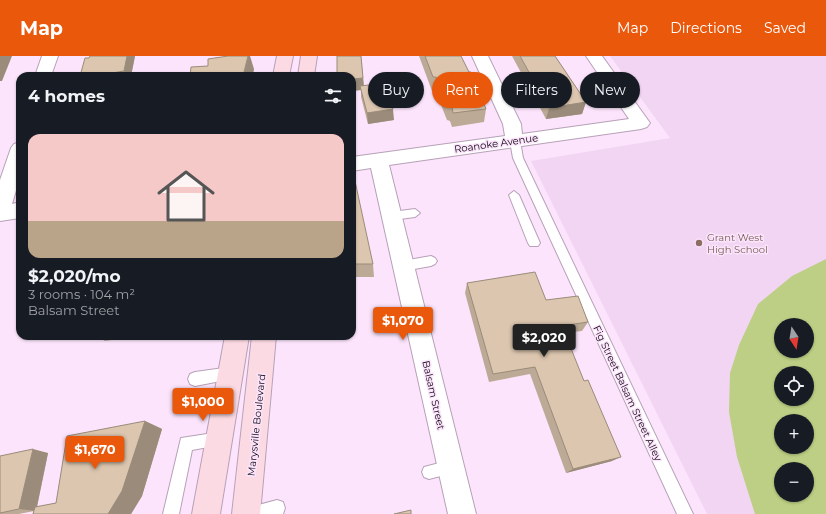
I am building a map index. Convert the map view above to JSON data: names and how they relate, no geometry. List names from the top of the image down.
{
  "streets": {
    "main road": ["Marysville Boulevard"],
    "street": ["Roanoke Avenue", "Balsam Street"],
    "lane": ["Fig Street Balsam Street Alley"]
  },
  "crossings": [
    ["Roanoke Avenue", "Fig Street Balsam Street Alley"],
    ["Roanoke Avenue", "Balsam Street"]
  ],
  "places": ["Grant West High School"],
  "north": "bottom",
  "page": {
    "header": "Map",
    "nav": ["Map", "Directions", "Saved"],
    "chip": [
      "Buy",
      "Rent",
      "Filters",
      "New"
    ],
    "heading": "4 homes",
    "list": [
      {
        "name": "$2,020/mo",
        "note": "3 rooms · 104 m² · Balsam Street"
      }
    ],
    "price": [
      "$1,070",
      "$2,020",
      "$1,000",
      "$1,670"
    ],
    "map_buttons": ["+", "−"]
  }
}
